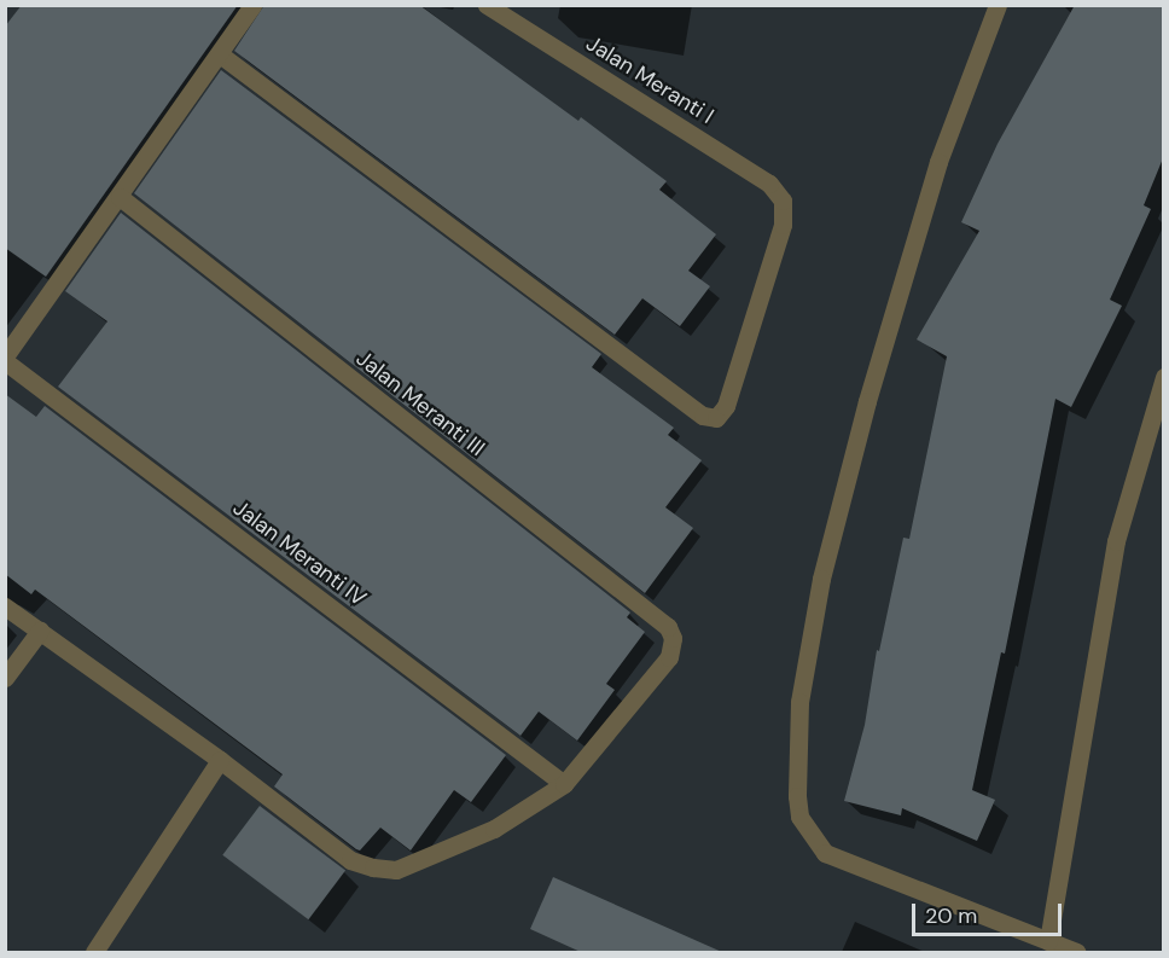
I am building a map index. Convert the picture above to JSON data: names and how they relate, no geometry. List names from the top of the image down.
{
  "streets": {
    "street": ["Jalan Meranti I", "Jalan Meranti III", "Jalan Meranti IV"]
  },
  "crossings": [
    ["Jalan Meranti III", "Jalan Meranti IV"]
  ],
  "scale_bar": "20 m"
}
